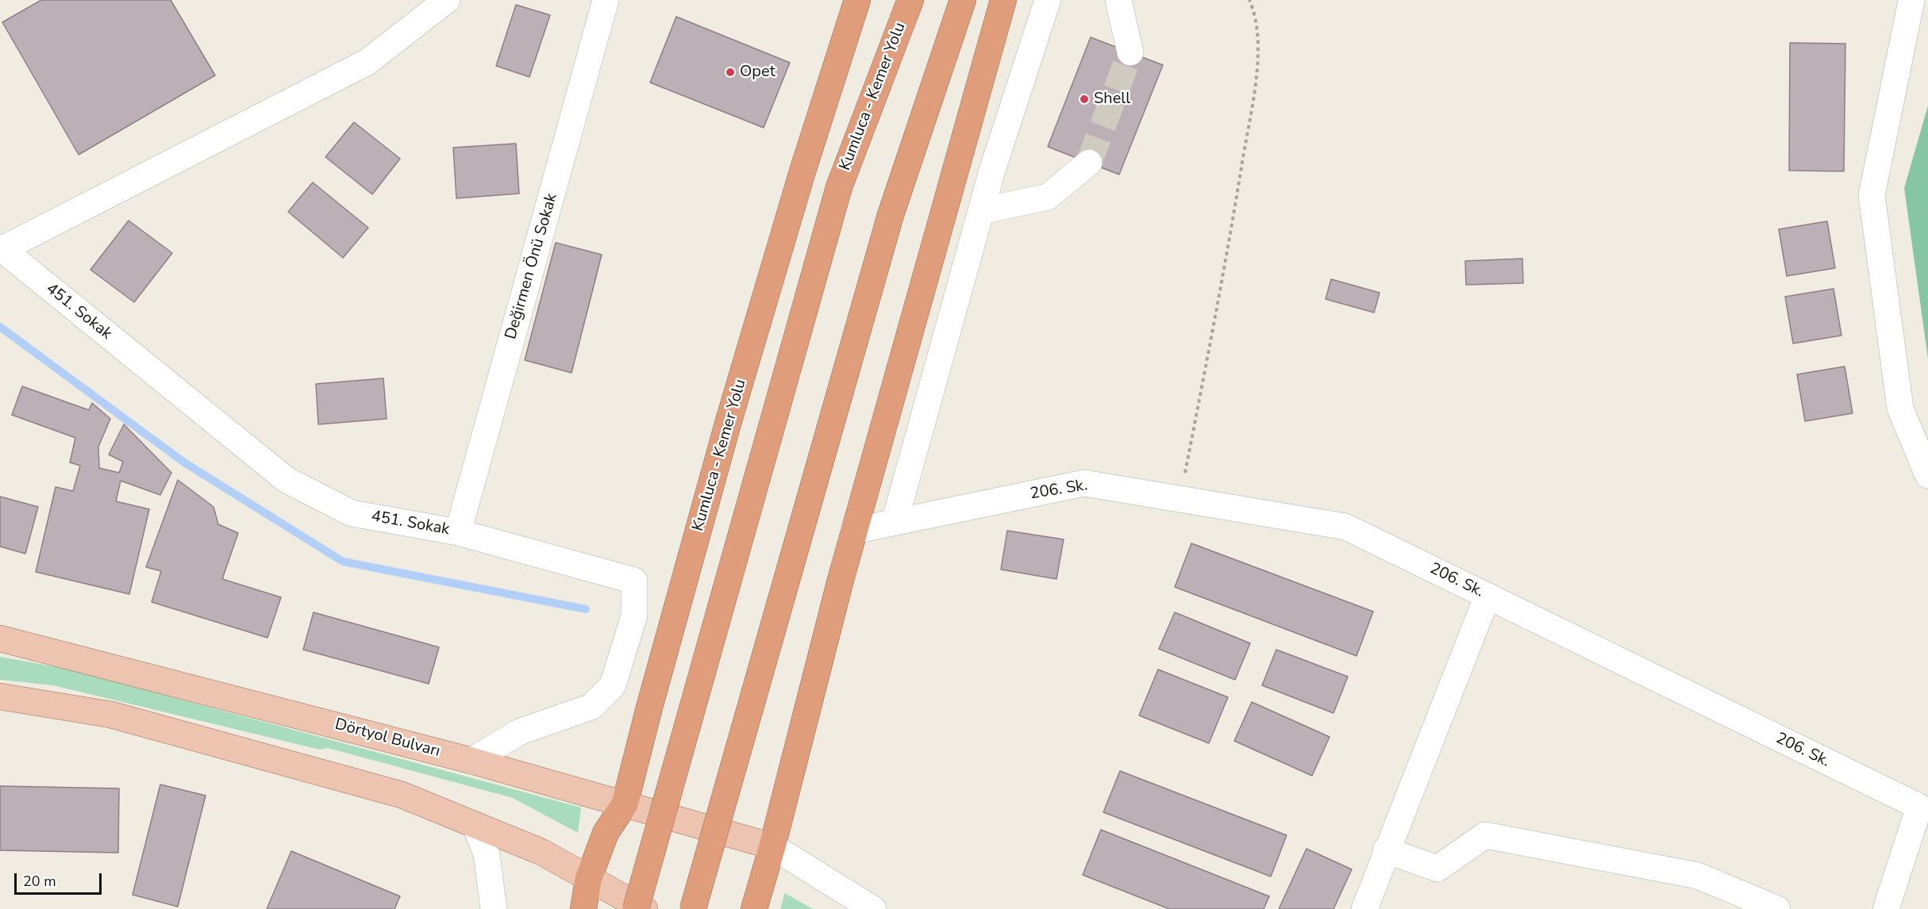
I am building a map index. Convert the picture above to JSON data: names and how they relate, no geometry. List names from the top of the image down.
{
  "streets": {
    "highway": ["Kumluca - Kemer Yolu"],
    "main road": ["Dörtyol Bulvarı"],
    "street": ["Değirmen Önü Sokak", "451. Sokak", "206. Sk."]
  },
  "crossings": [
    ["Kumluca - Kemer Yolu", "Dörtyol Bulvarı"],
    ["Değirmen Önü Sokak", "451. Sokak"],
    ["451. Sokak", "Dörtyol Bulvarı"]
  ],
  "places": ["Opet", "Shell"],
  "scale_bar": "20 m"
}
